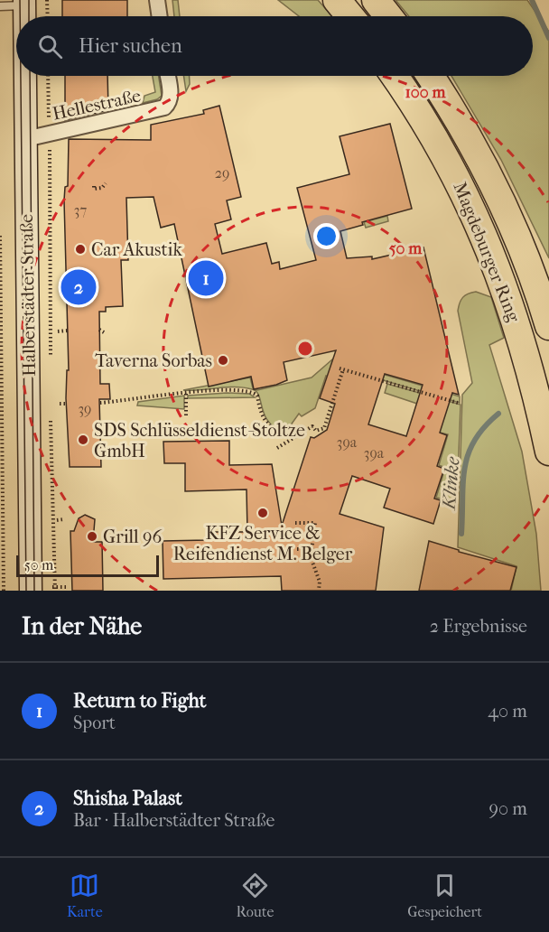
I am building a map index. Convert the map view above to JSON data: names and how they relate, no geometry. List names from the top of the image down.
{
  "streets": {
    "highway": ["Magdeburger Ring"],
    "main road": ["Halberstädter Straße"],
    "street": ["Hellestraße"]
  },
  "crossings": [
    ["Hellestraße", "Halberstädter Straße"]
  ],
  "water": ["Klinke"],
  "places": [
    "Car Akustik",
    "Taverna Sorbas",
    "SDS Schlüsseldienst-Stoltze GmbH",
    "KFZ Service & Reifendienst M. Belger",
    "Grill 96"
  ],
  "house_numbers": [
    "29",
    "37",
    "39",
    "39a",
    "39a"
  ],
  "scale_bar": "50 m",
  "page": {
    "search": "Hier suchen",
    "pins": ["1", "2"],
    "scale": "50 m",
    "heading": ["In der Nähe", "2 Ergebnisse"],
    "list": [
      {
        "mark": "1",
        "name": "Return to Fight",
        "note": "Sport",
        "value": "40 m"
      },
      {
        "mark": "2",
        "name": "Shisha Palast",
        "note": "Bar · Halberstädter Straße",
        "value": "90 m"
      }
    ],
    "nav": ["Karte", "Route", "Gespeichert"]
  },
  "rings": ["100 m", "50 m"]
}
